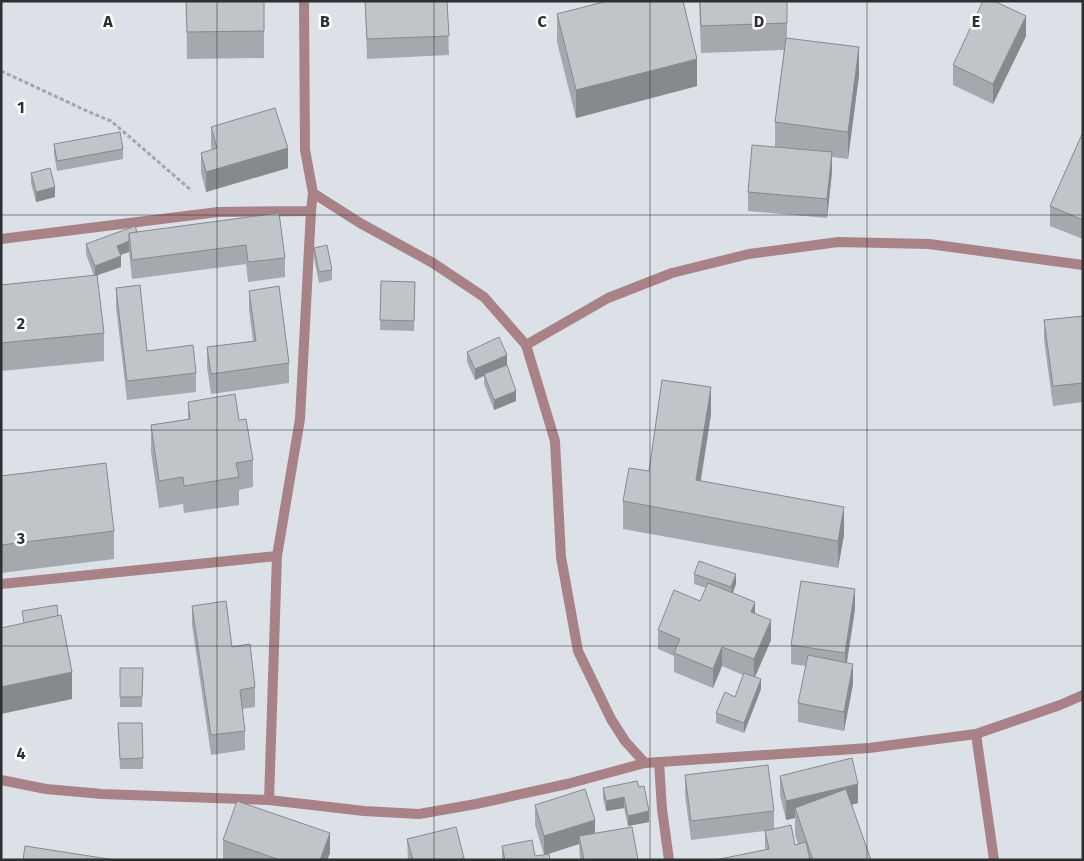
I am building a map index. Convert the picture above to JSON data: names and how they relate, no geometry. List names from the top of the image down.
{
  "grid": {
    "columns": [
      "A",
      "B",
      "C",
      "D",
      "E"
    ],
    "rows": [
      "1",
      "2",
      "3",
      "4"
    ]
  }
}
